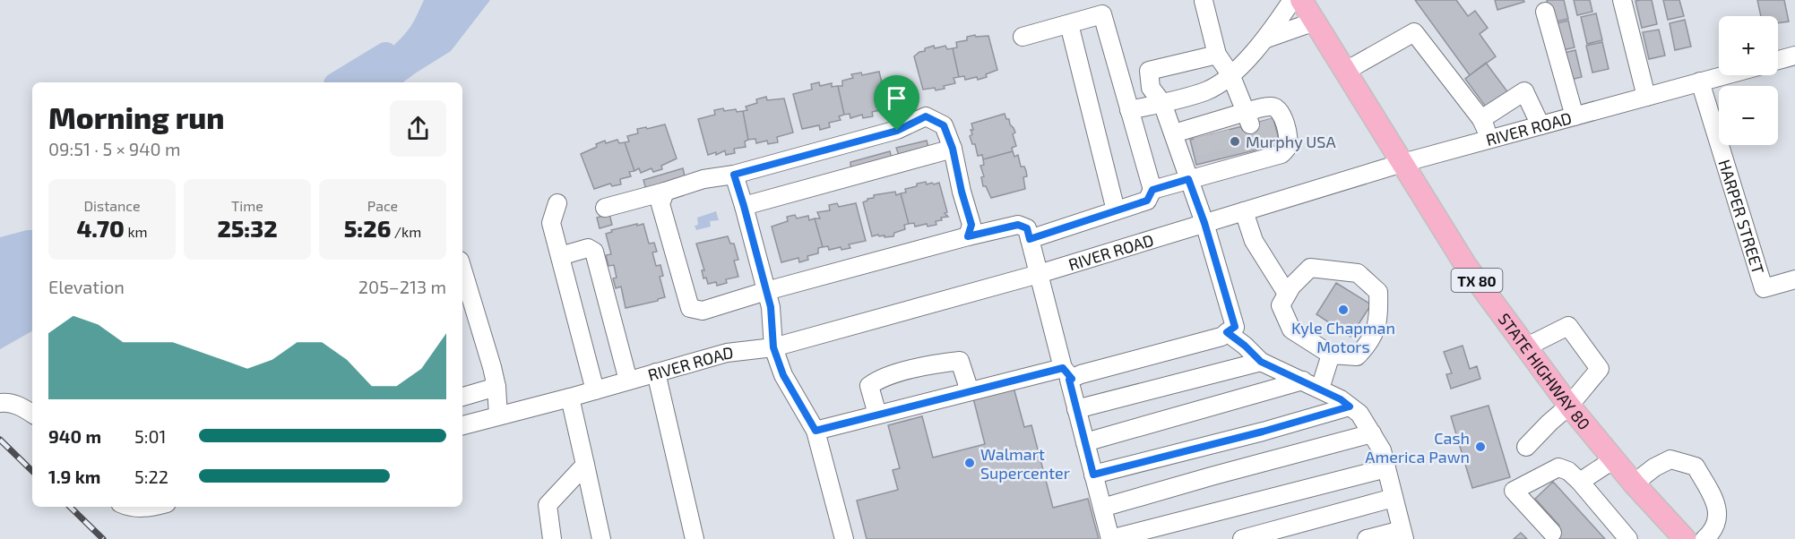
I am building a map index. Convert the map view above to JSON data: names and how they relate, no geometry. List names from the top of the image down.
{
  "streets": {
    "main road": ["TX 80", "STATE HIGHWAY 80"],
    "street": ["RIVER ROAD", "HARPER STREET"]
  },
  "crossings": [
    ["RIVER ROAD", "HARPER STREET"],
    ["RIVER ROAD", "STATE HIGHWAY 80"]
  ],
  "places": [
    "Murphy USA",
    "Kyle Chapman Motors",
    "Cash America Pawn",
    "Walmart Supercenter"
  ],
  "page": {
    "map_buttons": ["+", "−"],
    "heading": ["Morning run", "09:51 · 5 × 940 m"],
    "stats": [
      ["Distance", "4.70 km"],
      ["Time", "25:32"],
      ["Pace", "5:26 /km"]
    ],
    "chart": ["Elevation", "205–213 m"],
    "list": [
      {
        "name": "940 m",
        "note": "5:01"
      },
      {
        "name": "1.9 km",
        "note": "5:22"
      }
    ]
  }
}
